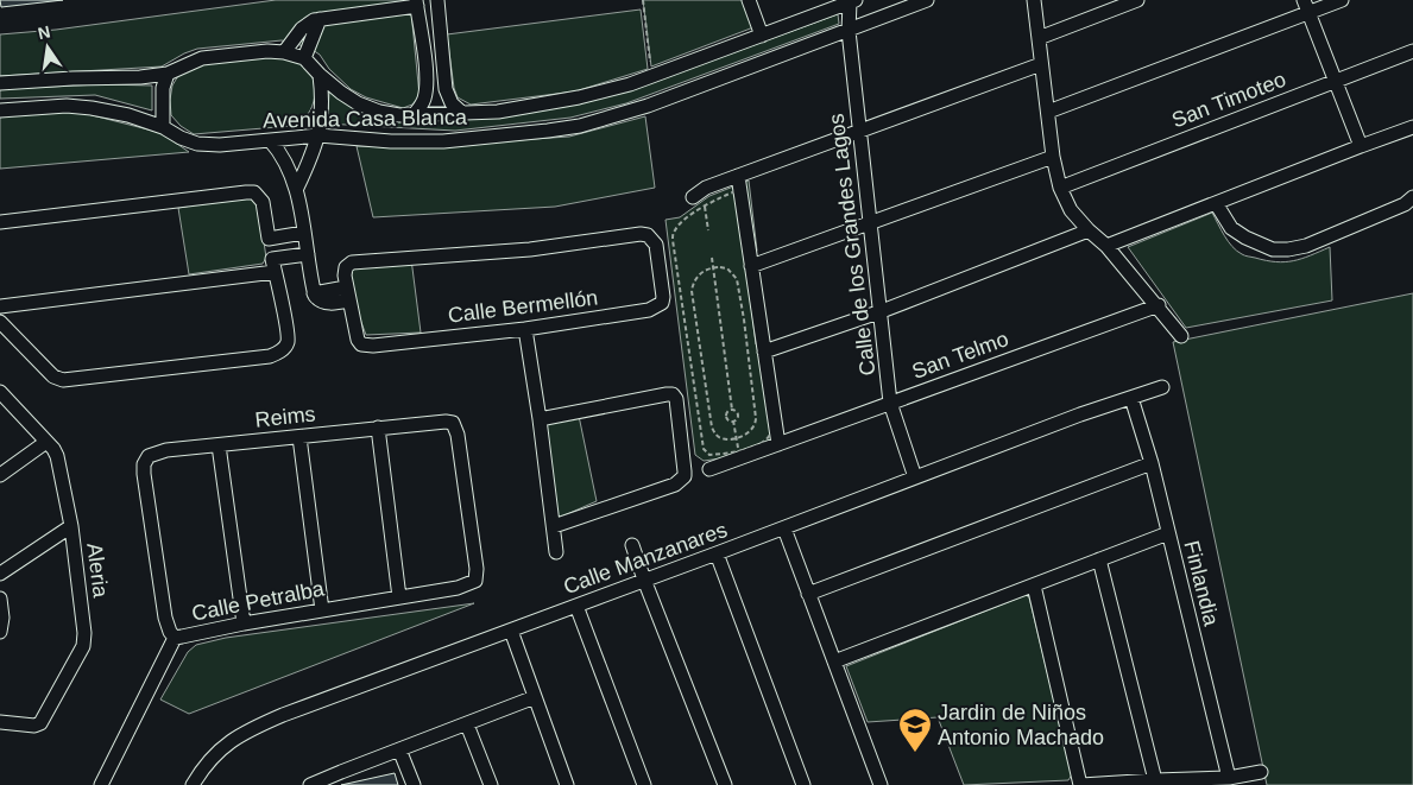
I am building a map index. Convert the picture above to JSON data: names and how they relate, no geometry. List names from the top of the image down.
{
  "streets": {
    "street": [
      "San Timoteo",
      "Avenida Casa Blanca",
      "Calle de los Grandes Lagos",
      "Calle Bermellón",
      "San Telmo",
      "Reims",
      "Calle Manzanares",
      "Aleria",
      "Finlandia",
      "Calle Petralba"
    ]
  },
  "crossings": [
    ["Avenida Casa Blanca", "Calle de los Grandes Lagos"],
    ["Calle de los Grandes Lagos", "San Telmo"],
    ["Calle de los Grandes Lagos", "Calle Manzanares"],
    ["Reims", "Calle Petralba"],
    ["Calle Manzanares", "Finlandia"]
  ],
  "places": {
    "school or university": ["Jardin de Niños Antonio Machado"]
  },
  "north": "top"
}
